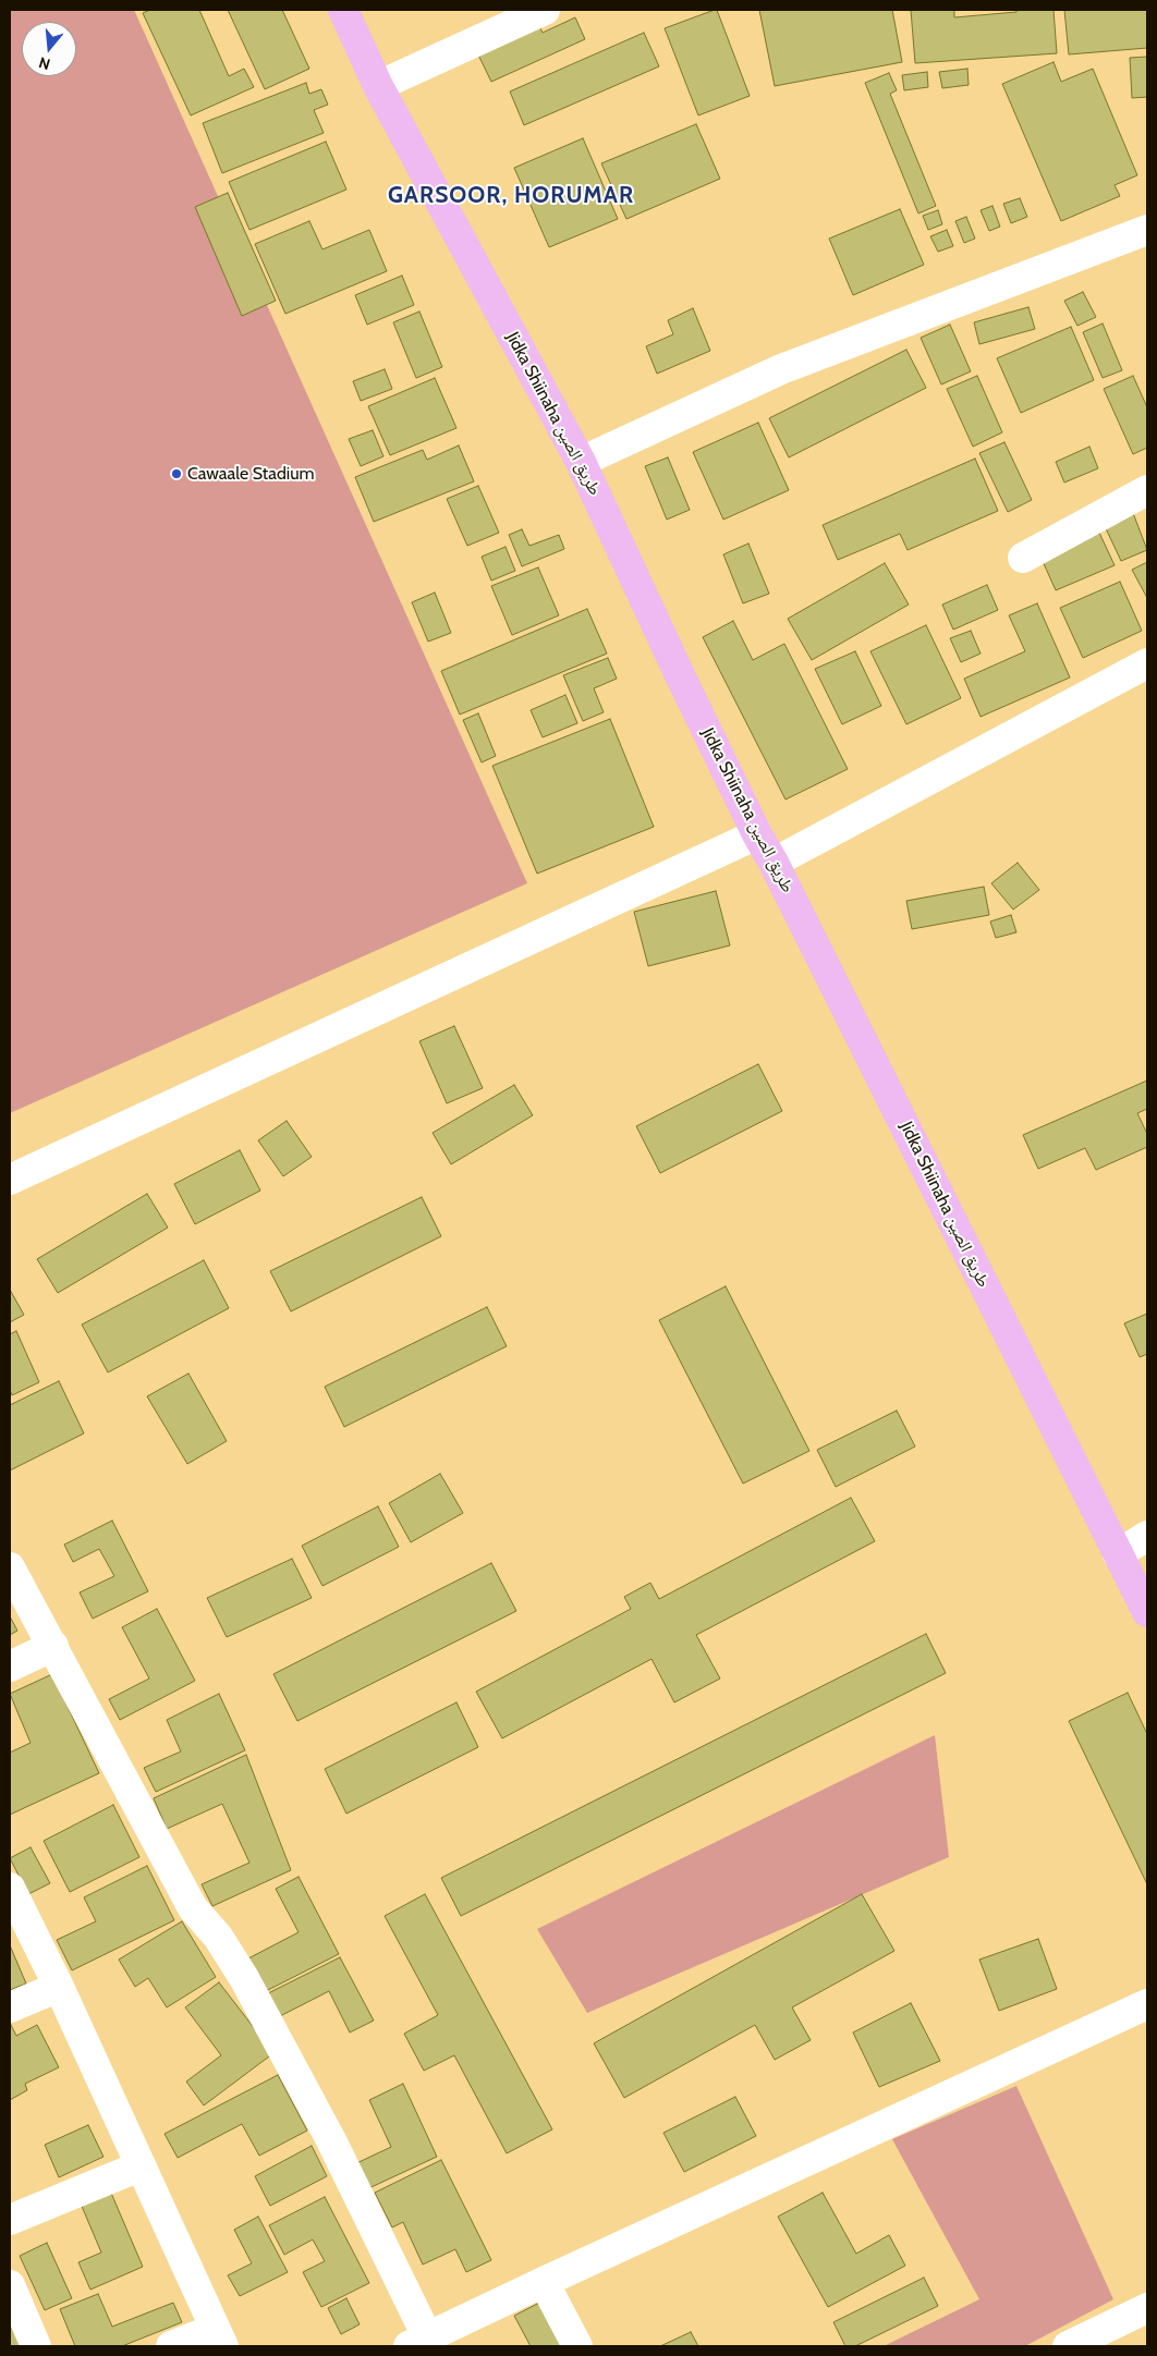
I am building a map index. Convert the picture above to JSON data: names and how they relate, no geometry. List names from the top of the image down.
{
  "streets": {
    "main road": ["Jidka Shiinaha طريق الصين"]
  },
  "districts": ["GARSOOR, HORUMAR"],
  "places": ["Cawaale Stadium"],
  "north": "bottom"
}
